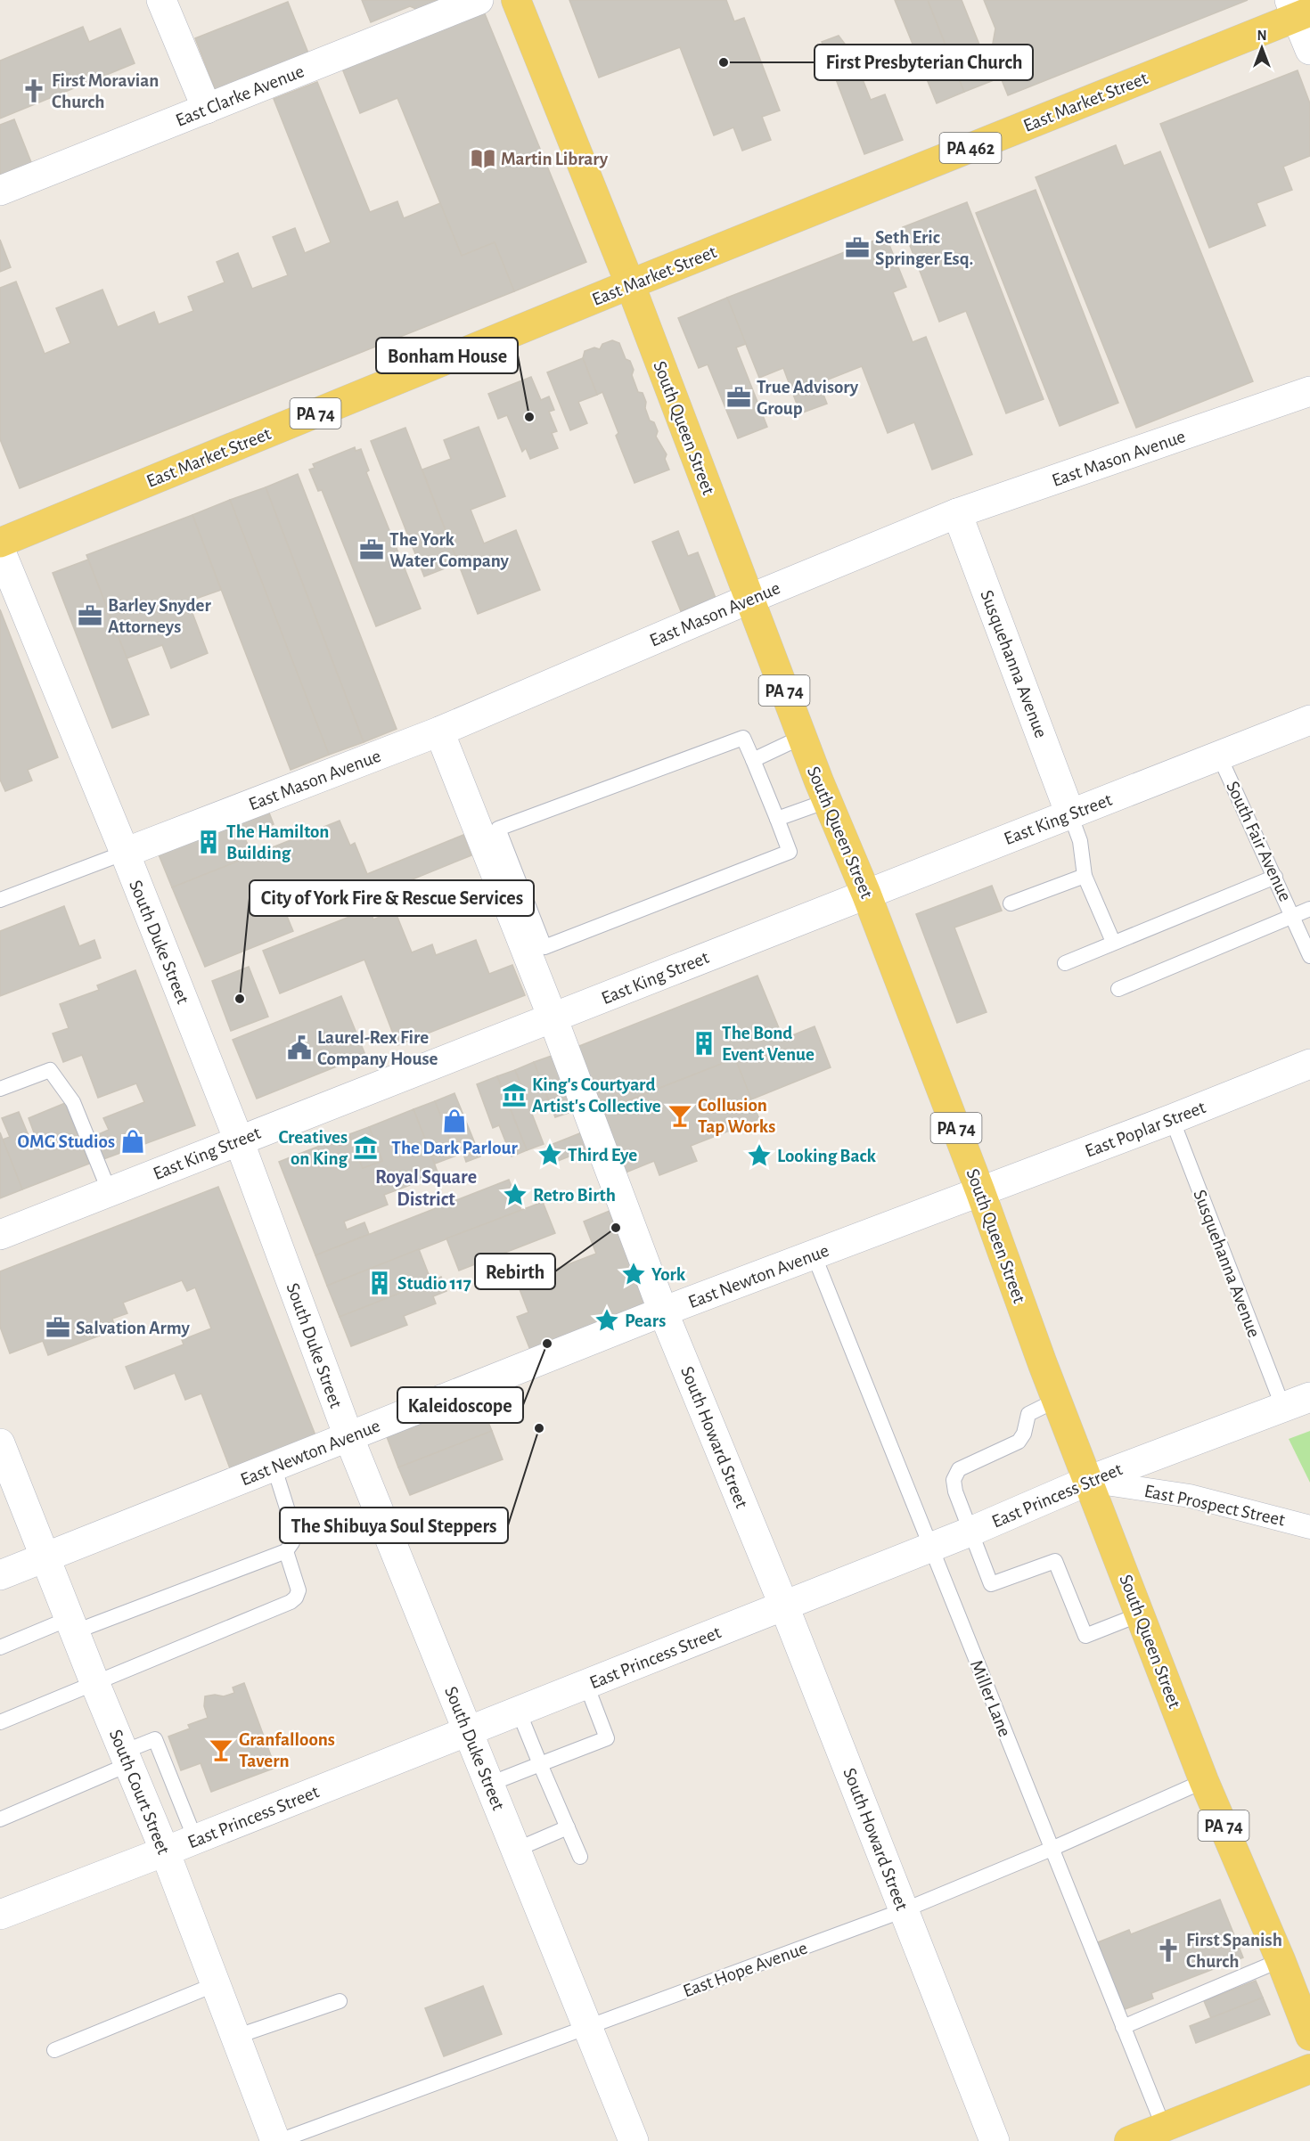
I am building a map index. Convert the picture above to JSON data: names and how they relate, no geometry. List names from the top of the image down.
{
  "streets": {
    "main road": [
      "East Market Street",
      "PA 462",
      "PA 74",
      "South Queen Street"
    ],
    "street": [
      "East Clarke Avenue",
      "East Mason Avenue",
      "Susquehanna Avenue",
      "East King Street",
      "South Duke Street",
      "East Poplar Street",
      "East Newton Avenue",
      "South Howard Street",
      "East Princess Street",
      "East Prospect Street",
      "South Court Street"
    ],
    "lane": ["South Fair Avenue", "Miller Lane", "East Hope Avenue"]
  },
  "crossings": [
    ["East Market Street", "PA 74"],
    ["East Market Street", "South Queen Street"],
    ["PA 74", "South Queen Street"],
    ["South Queen Street", "East Mason Avenue"],
    ["South Queen Street", "East King Street"],
    ["South Queen Street", "East Poplar Street"],
    ["South Queen Street", "East Newton Avenue"],
    ["South Queen Street", "East Princess Street"],
    ["South Queen Street", "East Prospect Street"],
    ["South Queen Street", "East Hope Avenue"],
    ["East Mason Avenue", "Susquehanna Avenue"],
    ["East Mason Avenue", "South Duke Street"],
    ["East Mason Avenue", "South Howard Street"],
    ["Susquehanna Avenue", "East King Street"],
    ["Susquehanna Avenue", "East Poplar Street"],
    ["Susquehanna Avenue", "East Princess Street"],
    ["East King Street", "South Fair Avenue"],
    ["East King Street", "South Duke Street"],
    ["East King Street", "South Howard Street"],
    ["South Duke Street", "East Newton Avenue"],
    ["South Duke Street", "East Princess Street"],
    ["South Duke Street", "East Hope Avenue"],
    ["East Poplar Street", "East Newton Avenue"],
    ["East Newton Avenue", "South Howard Street"],
    ["East Newton Avenue", "Miller Lane"],
    ["East Newton Avenue", "South Court Street"],
    ["South Howard Street", "East Princess Street"],
    ["South Howard Street", "East Hope Avenue"],
    ["East Princess Street", "East Prospect Street"],
    ["East Princess Street", "Miller Lane"],
    ["East Princess Street", "South Court Street"],
    ["Miller Lane", "East Hope Avenue"],
    ["South Court Street", "East Hope Avenue"]
  ],
  "districts": ["Royal Square District"],
  "places": {
    "other": [
      "First Presbyterian Church",
      "Bonham House",
      "City of York Fire & Rescue Services",
      "Rebirth",
      "Kaleidoscope",
      "The Shibuya Soul Steppers"
    ],
    "church": ["First Moravian Church", "First Spanish Church"],
    "library": ["Martin Library"],
    "office": [
      "Seth Eric Springer Esq.",
      "True Advisory Group",
      "The York Water Company",
      "Barley Snyder Attorneys",
      "Salvation Army"
    ],
    "building": ["The Hamilton Building", "The Bond Event Venue", "Studio 117"],
    "public building": ["Laurel-Rex Fire Company House"],
    "museum": ["King's Courtyard Artist's Collective", "Creatives on King"],
    "bar": ["Collusion Tap Works", "Granfalloons Tavern"],
    "shop": ["The Dark Parlour", "OMG Studios"],
    "place": [
      "Third Eye",
      "Looking Back",
      "Retro Birth",
      "York",
      "Pears"
    ]
  },
  "north": "top"
}
